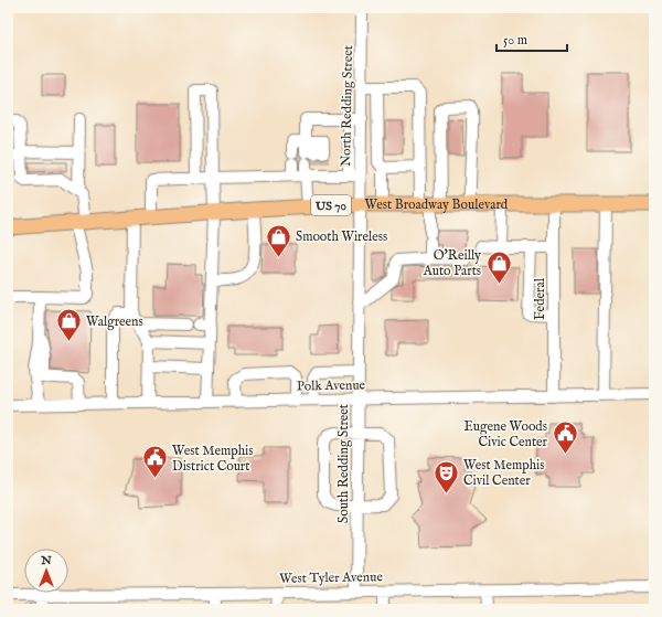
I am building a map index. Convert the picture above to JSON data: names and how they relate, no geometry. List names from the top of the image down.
{
  "streets": {
    "main road": ["West Broadway Boulevard", "US 70"],
    "street": [
      "North Redding Street",
      "Federal",
      "Polk Avenue",
      "South Redding Street",
      "West Tyler Avenue"
    ]
  },
  "crossings": [
    ["North Redding Street", "West Broadway Boulevard"],
    ["North Redding Street", "South Redding Street"],
    ["West Broadway Boulevard", "Federal"],
    ["West Broadway Boulevard", "South Redding Street"],
    ["Federal", "Polk Avenue"],
    ["Polk Avenue", "South Redding Street"],
    ["South Redding Street", "West Tyler Avenue"]
  ],
  "places": {
    "shop": ["Smooth Wireless", "O'Reilly Auto Parts", "Walgreens"],
    "public building": ["Eugene Woods Civic Center", "West Memphis District Court"],
    "theatre": ["West Memphis Civil Center"]
  },
  "scale_bar": "50 m",
  "north": "top"
}
